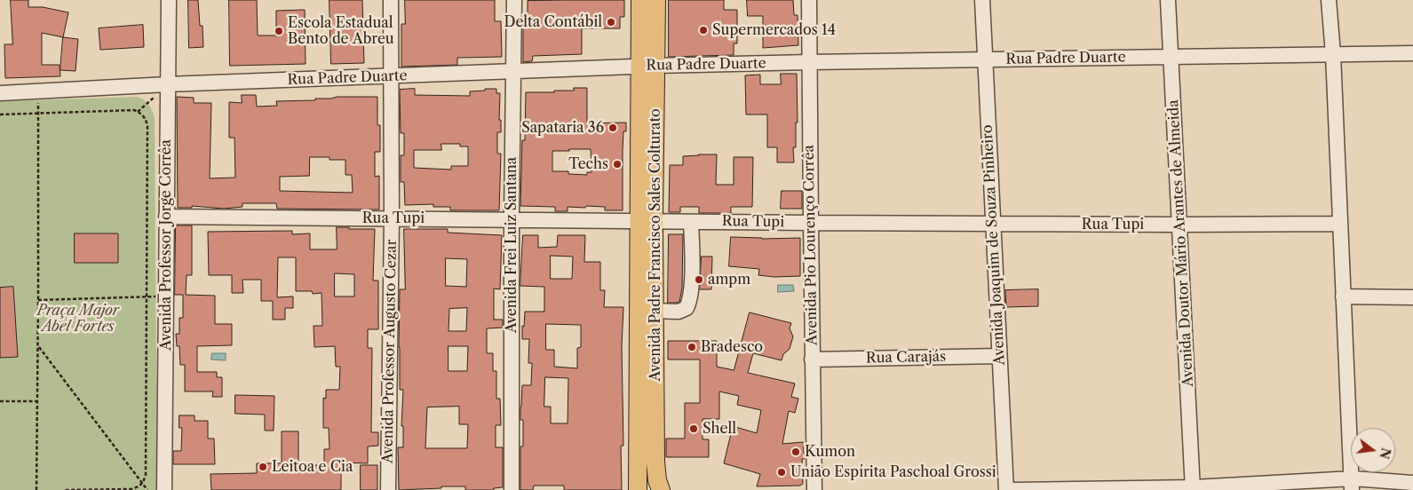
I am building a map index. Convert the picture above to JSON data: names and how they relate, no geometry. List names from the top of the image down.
{
  "streets": {
    "main road": ["Avenida Padre Francisco Sales Colturato"],
    "street": [
      "Rua Padre Duarte",
      "Rua Tupi",
      "Avenida Doutor Mário Arantes de Almeida",
      "Avenida Professor Jorge Corrêa",
      "Avenida Frei Luiz Santana",
      "Avenida Pio Lourenço Corrêa",
      "Avenida Joaquim de Souza Pinheiro",
      "Avenida Professor Augusto Cezar",
      "Rua Carajás"
    ]
  },
  "crossings": [
    ["Rua Padre Duarte", "Avenida Doutor Mário Arantes de Almeida"],
    ["Rua Padre Duarte", "Avenida Professor Jorge Corrêa"],
    ["Rua Padre Duarte", "Avenida Frei Luiz Santana"],
    ["Rua Padre Duarte", "Avenida Padre Francisco Sales Colturato"],
    ["Rua Padre Duarte", "Avenida Pio Lourenço Corrêa"],
    ["Rua Padre Duarte", "Avenida Joaquim de Souza Pinheiro"],
    ["Rua Padre Duarte", "Avenida Professor Augusto Cezar"],
    ["Rua Tupi", "Avenida Doutor Mário Arantes de Almeida"],
    ["Rua Tupi", "Avenida Professor Jorge Corrêa"],
    ["Rua Tupi", "Avenida Frei Luiz Santana"],
    ["Rua Tupi", "Avenida Padre Francisco Sales Colturato"],
    ["Rua Tupi", "Avenida Pio Lourenço Corrêa"],
    ["Rua Tupi", "Avenida Joaquim de Souza Pinheiro"],
    ["Rua Tupi", "Avenida Professor Augusto Cezar"],
    ["Avenida Pio Lourenço Corrêa", "Rua Carajás"],
    ["Avenida Joaquim de Souza Pinheiro", "Rua Carajás"]
  ],
  "parks": ["Praça Major Abel Fortes"],
  "places": [
    "Delta Contábil",
    "Supermercados 14",
    "Escola Estadual Bento de Abreu",
    "Sapataria 36",
    "Techs",
    "ampm",
    "Bradesco",
    "Shell",
    "Kumon",
    "Leitoa e Cia",
    "União Espírita Paschoal Grossi"
  ],
  "north": "right"
}
